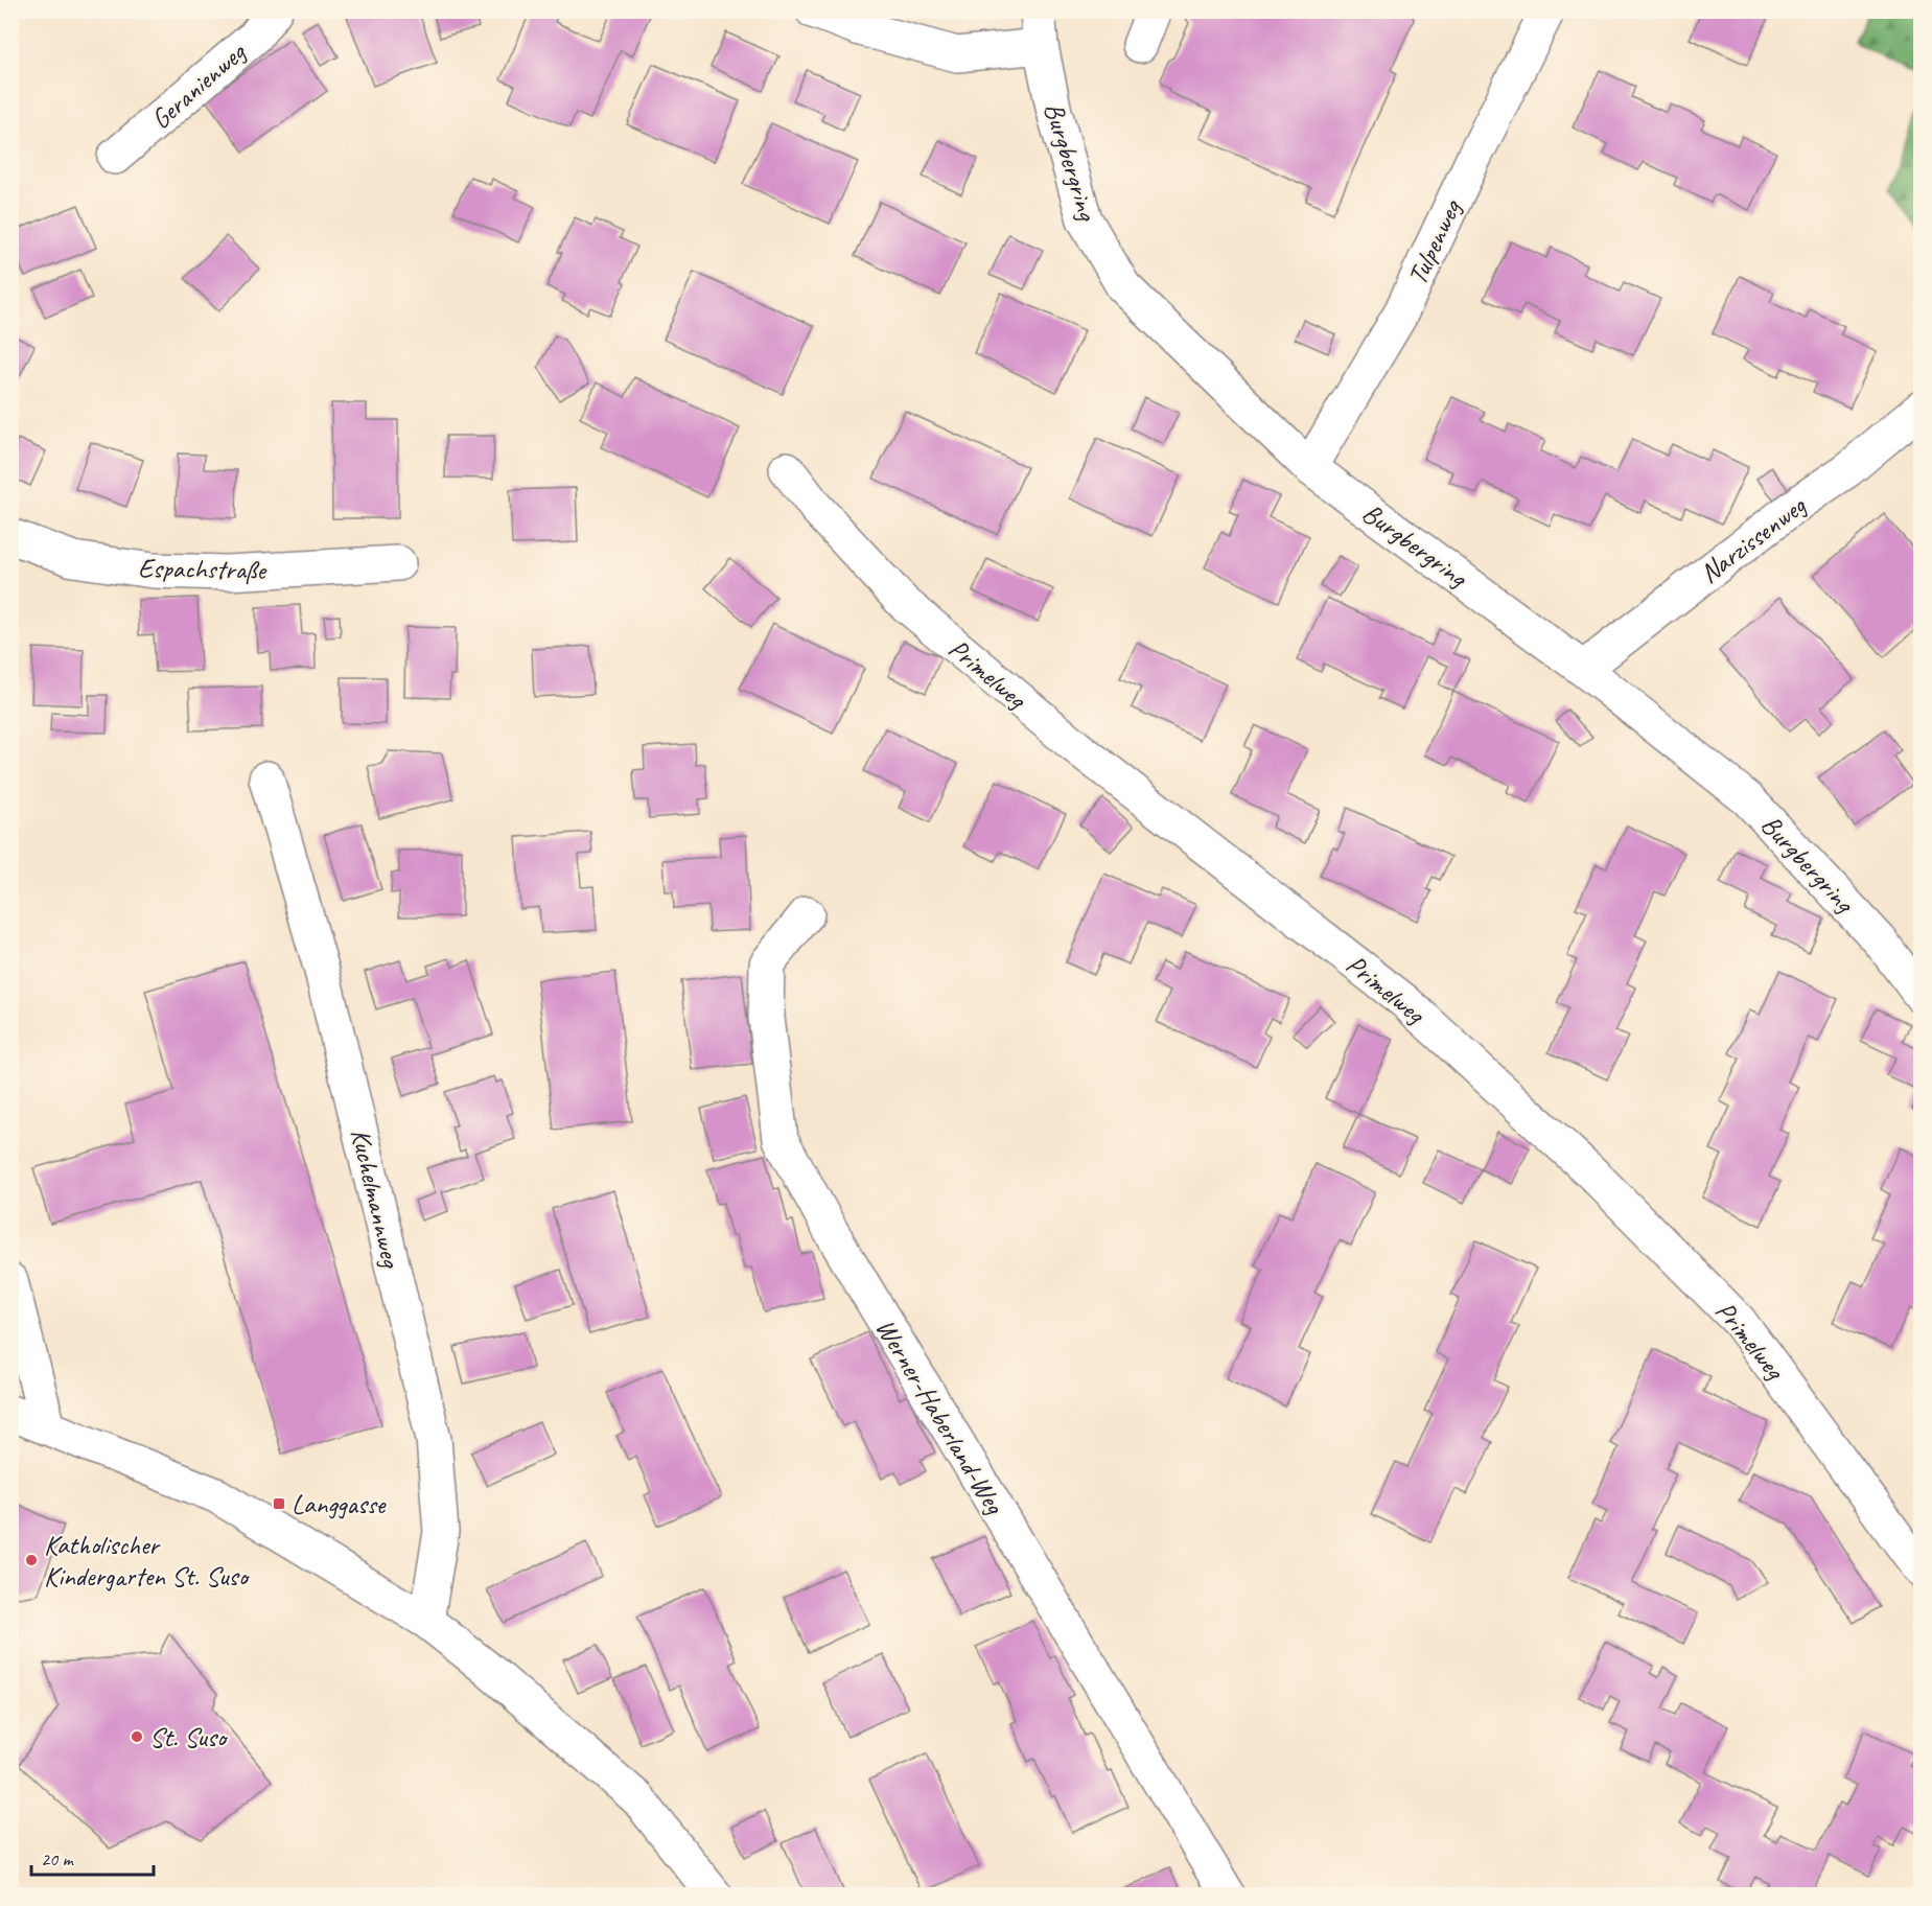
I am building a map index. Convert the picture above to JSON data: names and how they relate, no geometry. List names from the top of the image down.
{
  "streets": {
    "street": [
      "Geranienweg",
      "Burgbergring",
      "Tulpenweg",
      "Narzissenweg",
      "Espachstraße",
      "Primelweg",
      "Kuchelmannweg",
      "Werner-Haberland-Weg"
    ]
  },
  "crossings": [
    ["Burgbergring", "Tulpenweg"],
    ["Burgbergring", "Narzissenweg"]
  ],
  "places": {
    "transit": ["Langgasse"],
    "other": ["Katholischer Kindergarten St. Suso", "St. Suso"]
  },
  "scale_bar": "20 m"
}
